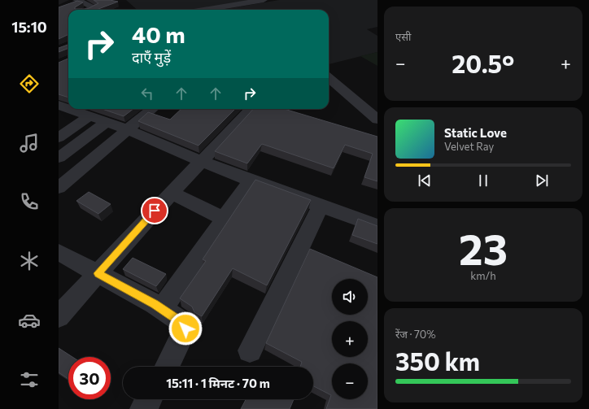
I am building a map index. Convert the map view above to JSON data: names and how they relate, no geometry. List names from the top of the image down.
{
  "page": {
    "tabs": "15:10",
    "tile": [
      "एसी",
      ["23", "km/h"],
      ["रेंज · 70%", "350 km"]
    ],
    "turn": ["40 m", "दाएँ मुड़ें"],
    "heat": ["−", "20.5°", "+"],
    "song": ["Static Love", "Velvet Ray"],
    "map_buttons": ["+", "−"],
    "limit": "30",
    "trip": "15:11 · 1 मिनट · 70 m"
  }
}
